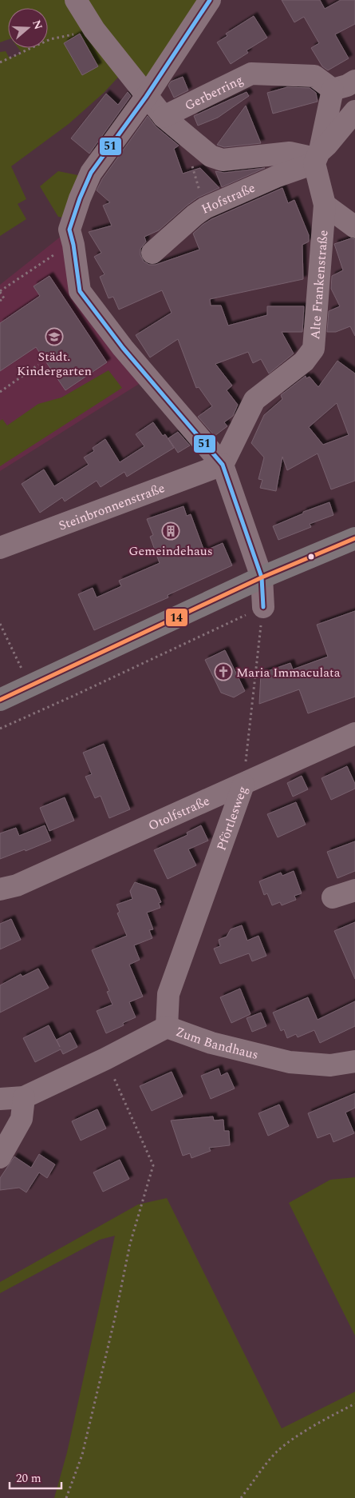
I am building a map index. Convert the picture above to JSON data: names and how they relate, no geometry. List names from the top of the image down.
{
  "streets": {
    "street": [
      "Gerberring",
      "Hofstraße",
      "Alte Frankenstraße",
      "Steinbronnenstraße",
      "Otolfstraße",
      "Pförtlesweg",
      "Zum Bandhaus"
    ]
  },
  "crossings": [
    ["Hofstraße", "Alte Frankenstraße"],
    ["Alte Frankenstraße", "Steinbronnenstraße"],
    ["Otolfstraße", "Pförtlesweg"],
    ["Pförtlesweg", "Zum Bandhaus"]
  ],
  "places": {
    "school or university": ["Städt. Kindergarten"],
    "building": ["Gemeindehaus"],
    "church": ["Maria Immaculata"]
  },
  "lines": ["transit line 51", "transit line 14"],
  "scale_bar": "20 m",
  "north": "right"
}
